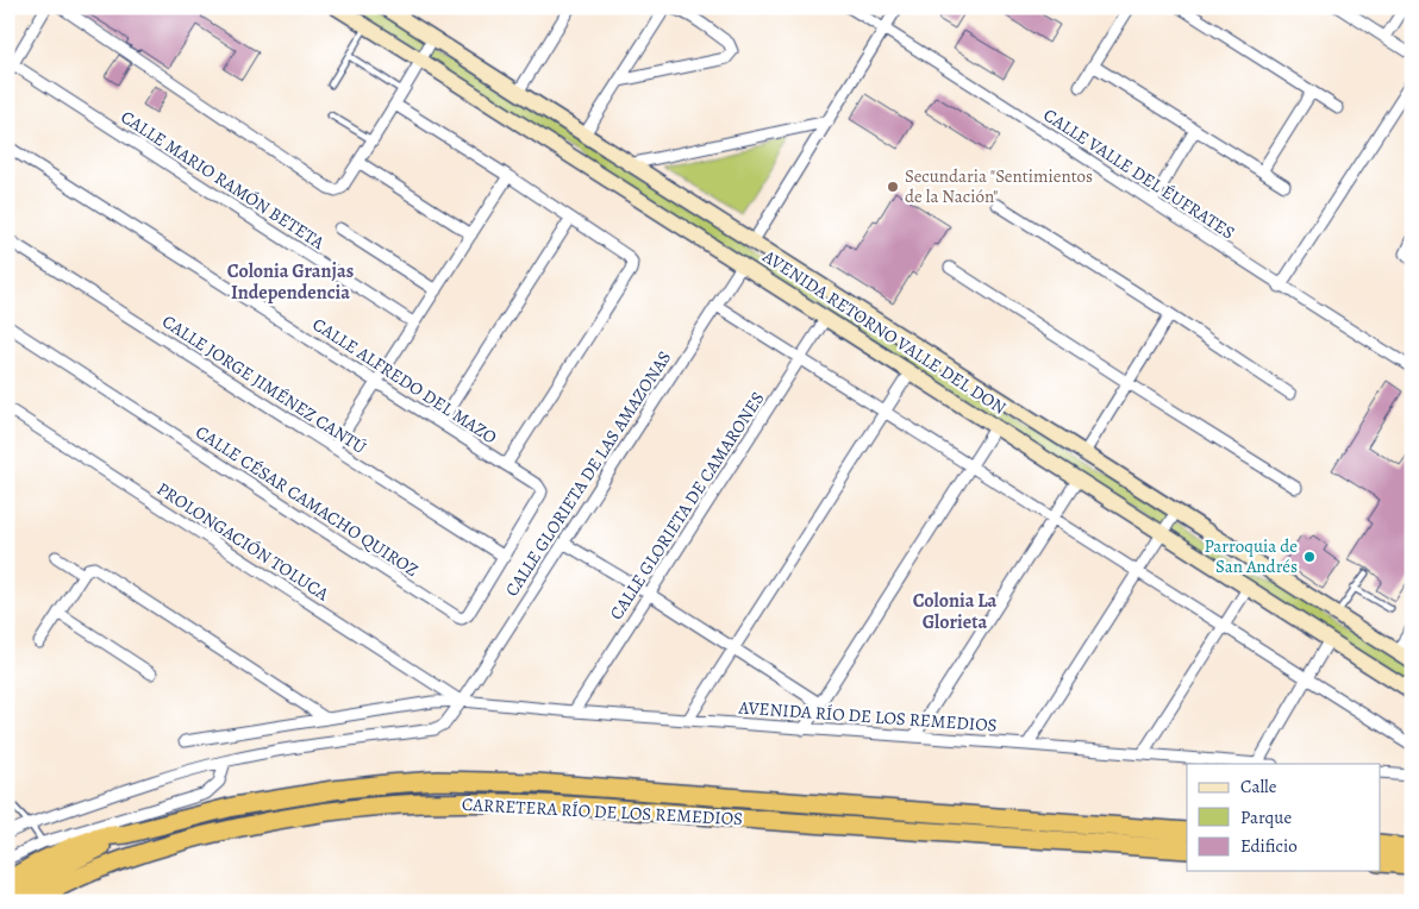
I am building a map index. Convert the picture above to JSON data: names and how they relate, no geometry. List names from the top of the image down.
{
  "streets": {
    "highway": ["CARRETERA RÍO DE LOS REMEDIOS"],
    "street": [
      "CALLE VALLE DEL ÉUFRATES",
      "CALLE MARIO RAMÓN BETETA",
      "AVENIDA RETORNO VALLE DEL DON",
      "CALLE ALFREDO DEL MAZO",
      "CALLE JORGE JIMÉNEZ CANTÚ",
      "CALLE GLORIETA DE LAS AMAZONAS",
      "CALLE CÉSAR CAMACHO QUIROZ",
      "CALLE GLORIETA DE CAMARONES",
      "PROLONGACIÓN TOLUCA",
      "AVENIDA RÍO DE LOS REMEDIOS"
    ]
  },
  "crossings": [
    ["AVENIDA RETORNO VALLE DEL DON", "CALLE GLORIETA DE LAS AMAZONAS"],
    ["AVENIDA RETORNO VALLE DEL DON", "CALLE GLORIETA DE CAMARONES"],
    ["CALLE ALFREDO DEL MAZO", "CALLE CÉSAR CAMACHO QUIROZ"],
    ["CALLE JORGE JIMÉNEZ CANTÚ", "CALLE CÉSAR CAMACHO QUIROZ"],
    ["CALLE GLORIETA DE LAS AMAZONAS", "PROLONGACIÓN TOLUCA"],
    ["CALLE GLORIETA DE LAS AMAZONAS", "AVENIDA RÍO DE LOS REMEDIOS"],
    ["CALLE GLORIETA DE CAMARONES", "AVENIDA RÍO DE LOS REMEDIOS"],
    ["PROLONGACIÓN TOLUCA", "AVENIDA RÍO DE LOS REMEDIOS"]
  ],
  "districts": ["Colonia Granjas Independencia", "Colonia La Glorieta"],
  "places": ["Secundaria \"Sentimientos de la Nación\"", "Parroquia de San Andrés"],
  "legend": ["Calle", "Parque", "Edificio"]
}
